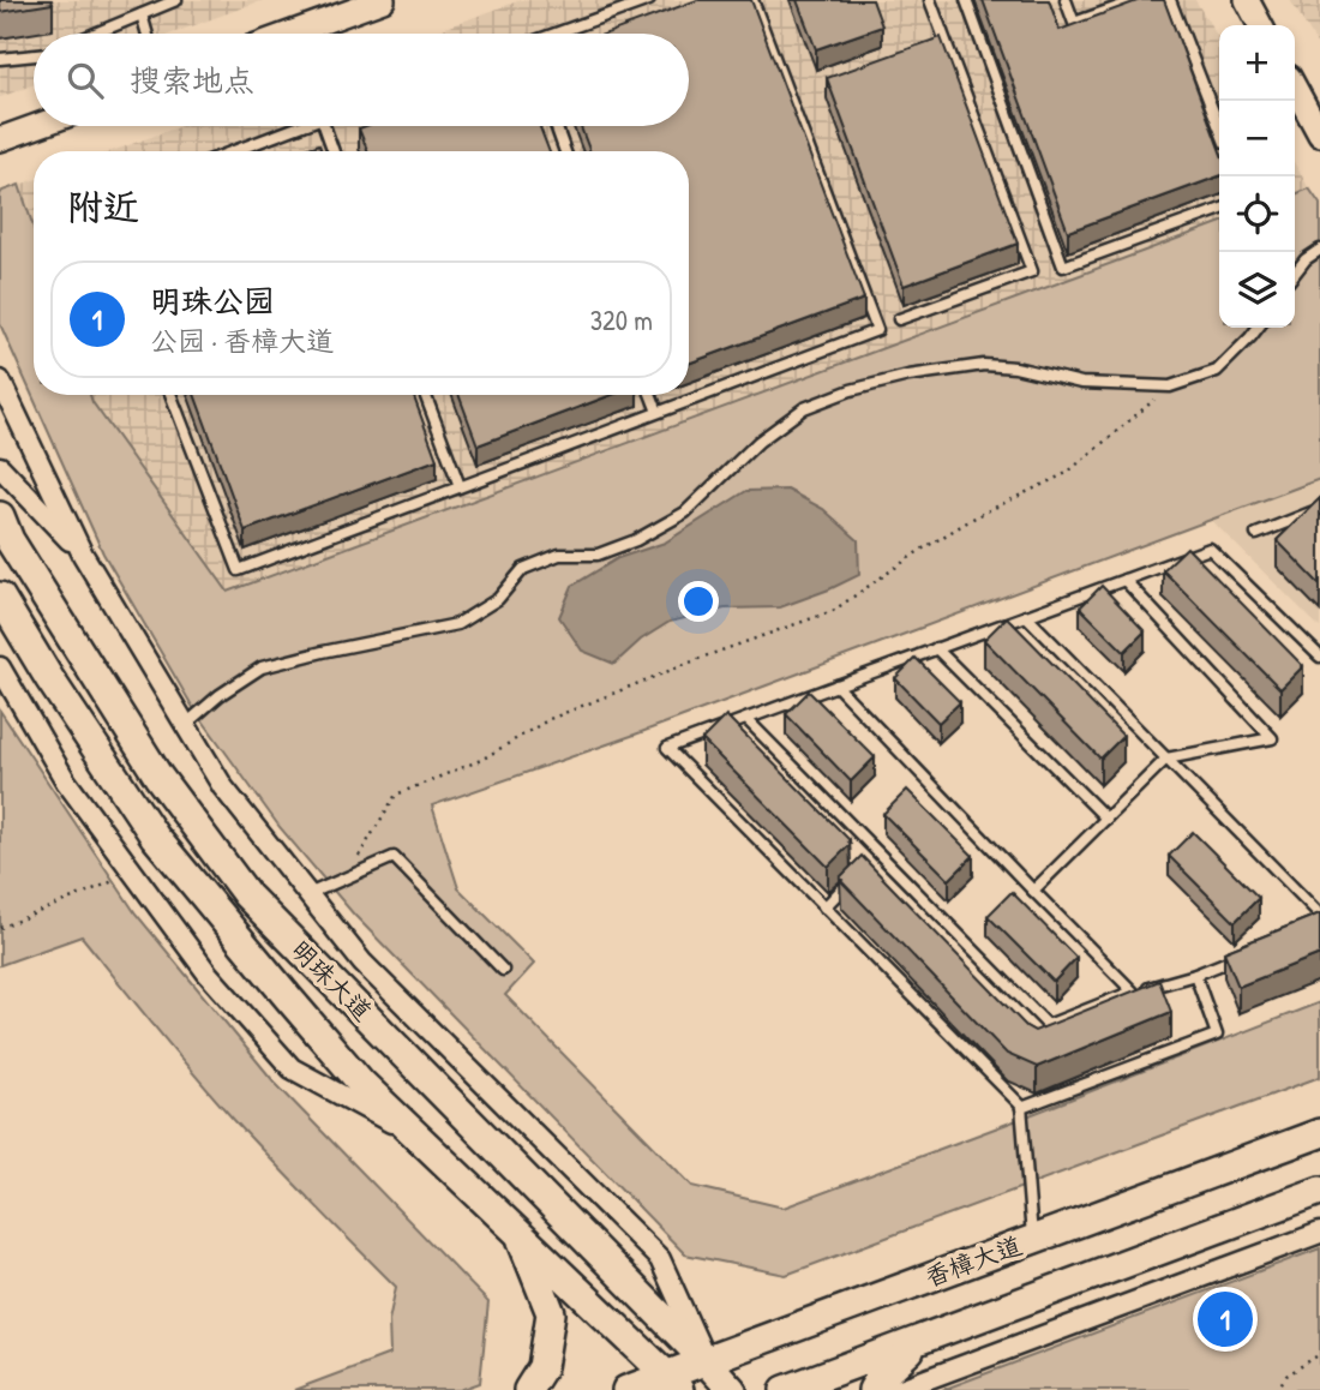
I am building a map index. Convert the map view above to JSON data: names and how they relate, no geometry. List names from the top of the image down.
{
  "streets": {
    "main road": ["明珠大道", "香樟大道"]
  },
  "crossings": [
    ["明珠大道", "香樟大道"]
  ],
  "page": {
    "map_buttons": ["+", "−"],
    "search": "搜索地点",
    "heading": "附近",
    "list": [
      {
        "mark": "1",
        "name": "明珠公园",
        "note": "公园 · 香樟大道",
        "value": "320 m"
      }
    ],
    "pins": "1"
  }
}
